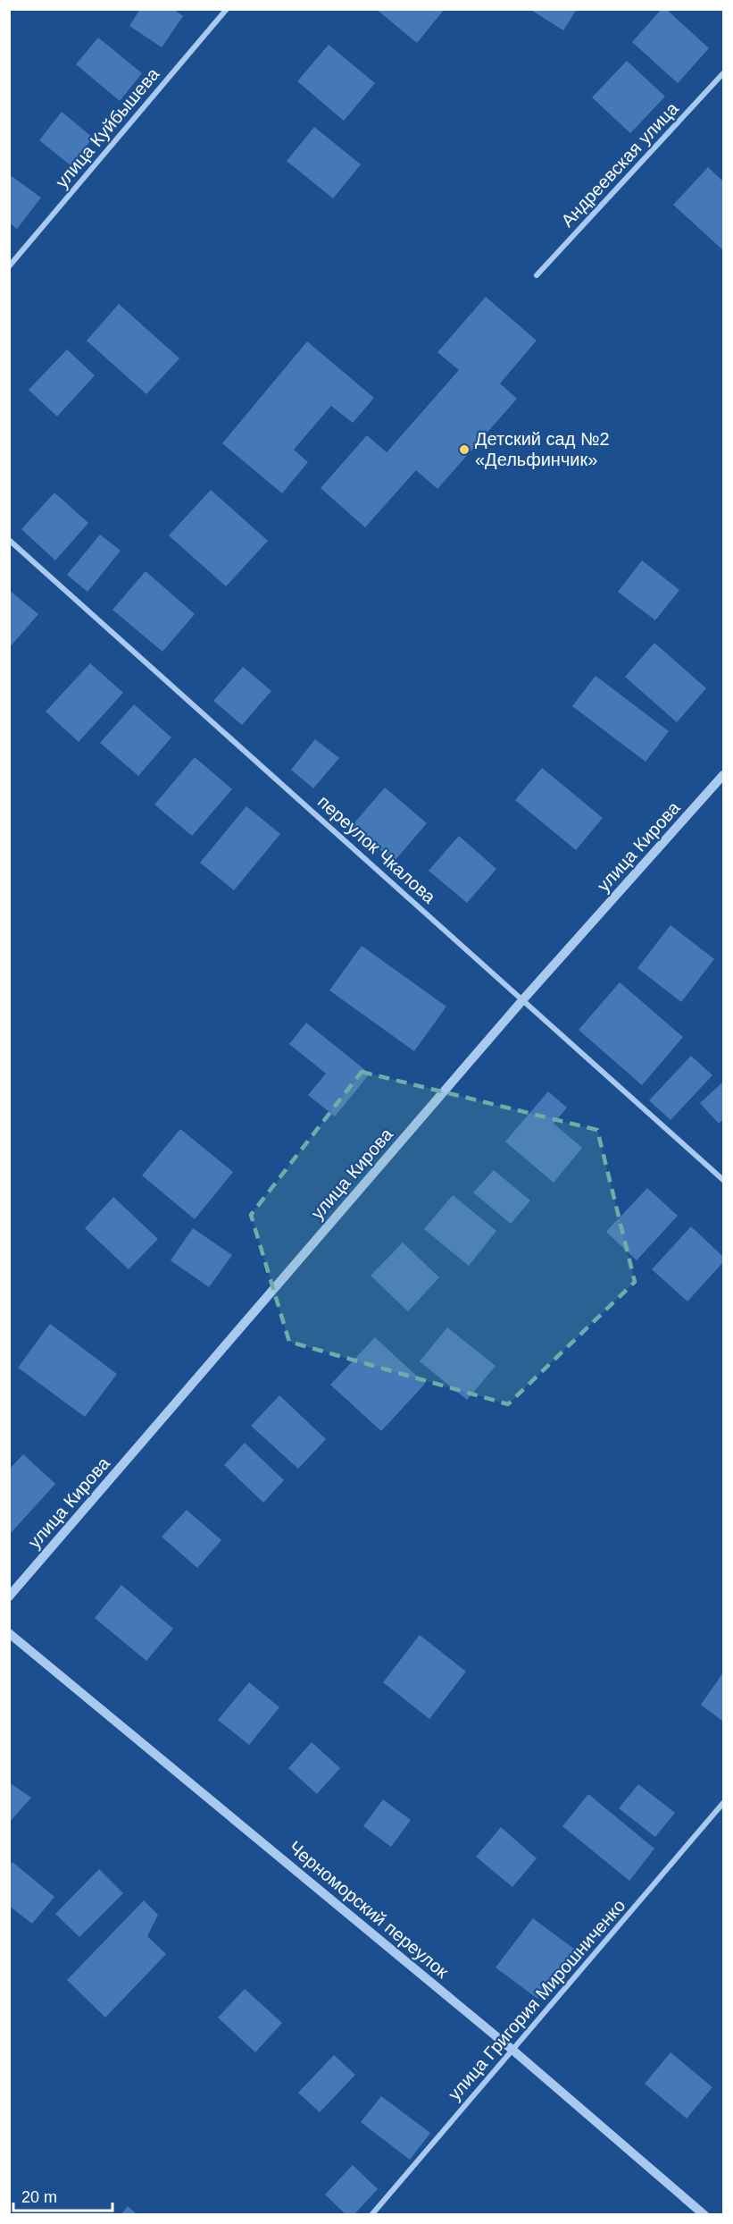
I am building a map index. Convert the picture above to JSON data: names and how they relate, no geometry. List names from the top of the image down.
{
  "streets": {
    "street": [
      "улица Куйбышева",
      "Андреевская улица",
      "улица Кирова",
      "переулок Чкалова",
      "Черноморский переулок",
      "улица Григория Мирошниченко"
    ]
  },
  "crossings": [
    ["улица Кирова", "переулок Чкалова"],
    ["Черноморский переулок", "улица Григория Мирошниченко"]
  ],
  "places": ["Детский сад №2 «Дельфинчик»"],
  "scale_bar": "20 m"
}
